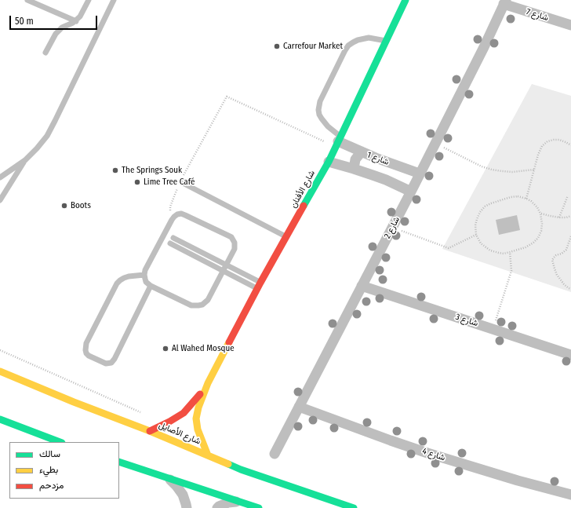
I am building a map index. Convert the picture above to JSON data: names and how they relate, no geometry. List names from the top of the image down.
{
  "streets": {
    "main road": ["شارع الأفنان", "شارع الأصايل"],
    "street": [
      "شارع 7",
      "شارع 1",
      "شارع 2",
      "شارع 3",
      "شارع 4"
    ]
  },
  "crossings": [
    ["شارع 7", "شارع 2"],
    ["شارع 1", "شارع الأفنان"],
    ["شارع 1", "شارع 2"],
    ["شارع الأفنان", "شارع الأصايل"],
    ["شارع 2", "شارع 3"],
    ["شارع 2", "شارع 4"]
  ],
  "places": [
    "Carrefour Market",
    "The Springs Souk",
    "Lime Tree Café",
    "Boots",
    "Al Wahed Mosque"
  ],
  "legend": ["سالك", "بطيء", "مزدحم"],
  "scale_bar": "50 m"
}
